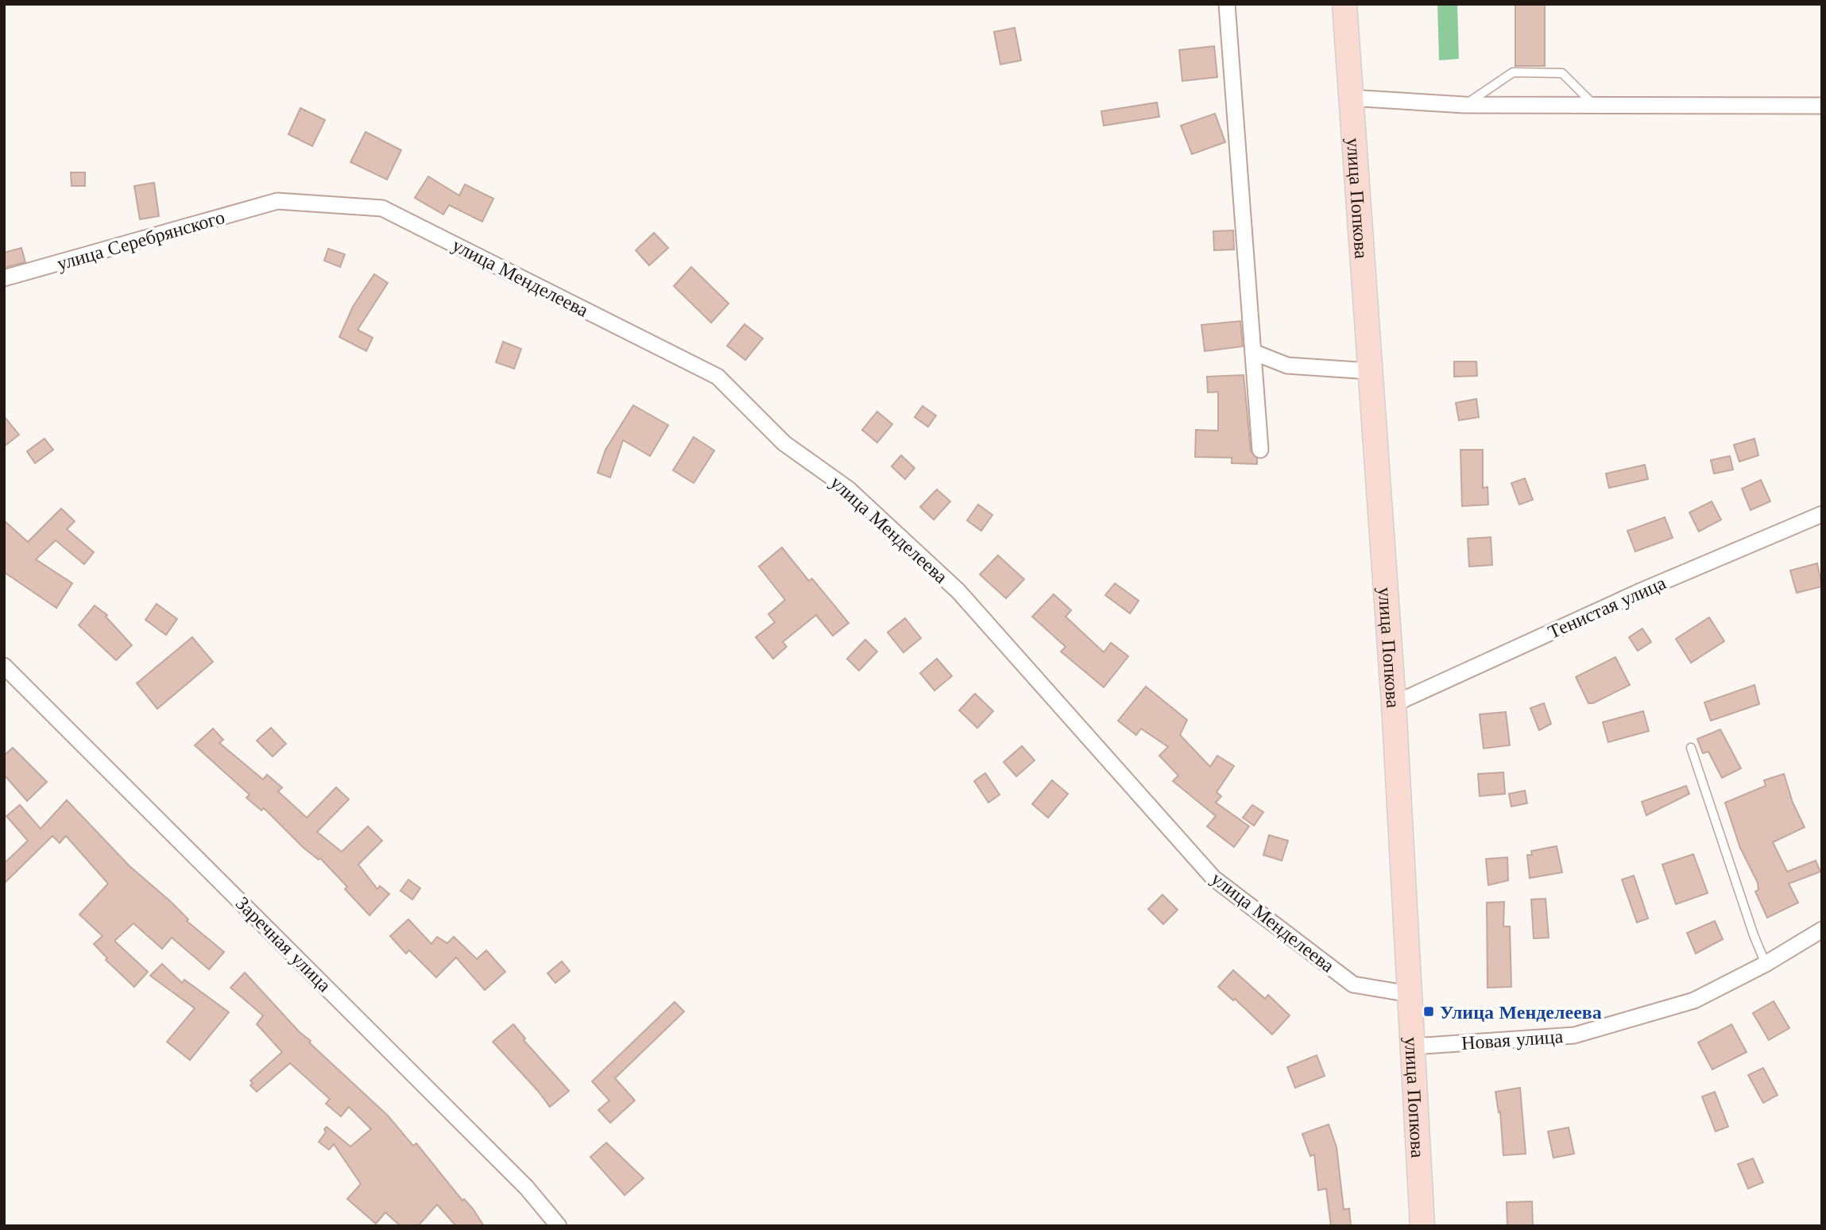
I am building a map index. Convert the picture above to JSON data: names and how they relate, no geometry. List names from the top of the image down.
{
  "streets": {
    "main road": ["улица Попкова"],
    "street": [
      "улица Серебрянского",
      "улица Менделеева",
      "Тенистая улица",
      "Заречная улица",
      "Новая улица"
    ]
  },
  "crossings": [
    ["улица Попкова", "улица Менделеева"],
    ["улица Попкова", "Тенистая улица"],
    ["улица Попкова", "Новая улица"],
    ["улица Серебрянского", "улица Менделеева"]
  ],
  "places": {
    "transit": ["Улица Менделеева"]
  }
}
